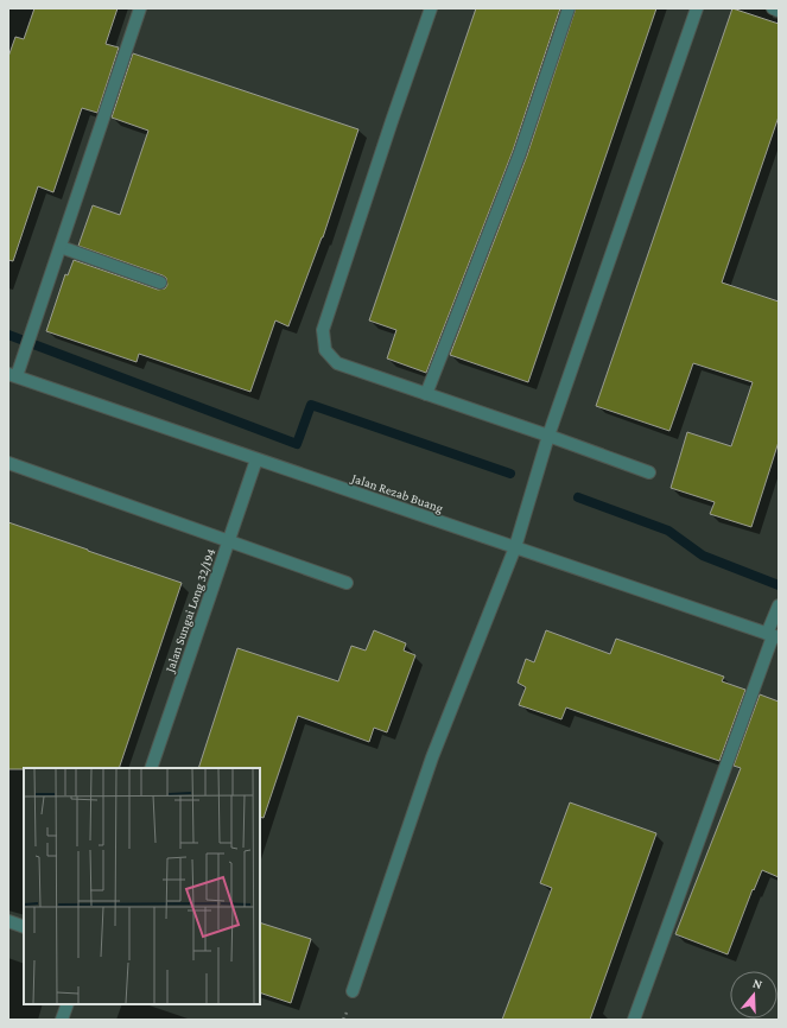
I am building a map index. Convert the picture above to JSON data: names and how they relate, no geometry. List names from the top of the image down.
{
  "streets": {
    "street": ["Jalan Rezab Buang", "Jalan Sungai Long 32/194"]
  },
  "crossings": [
    ["Jalan Rezab Buang", "Jalan Sungai Long 32/194"]
  ],
  "north": "top"
}
